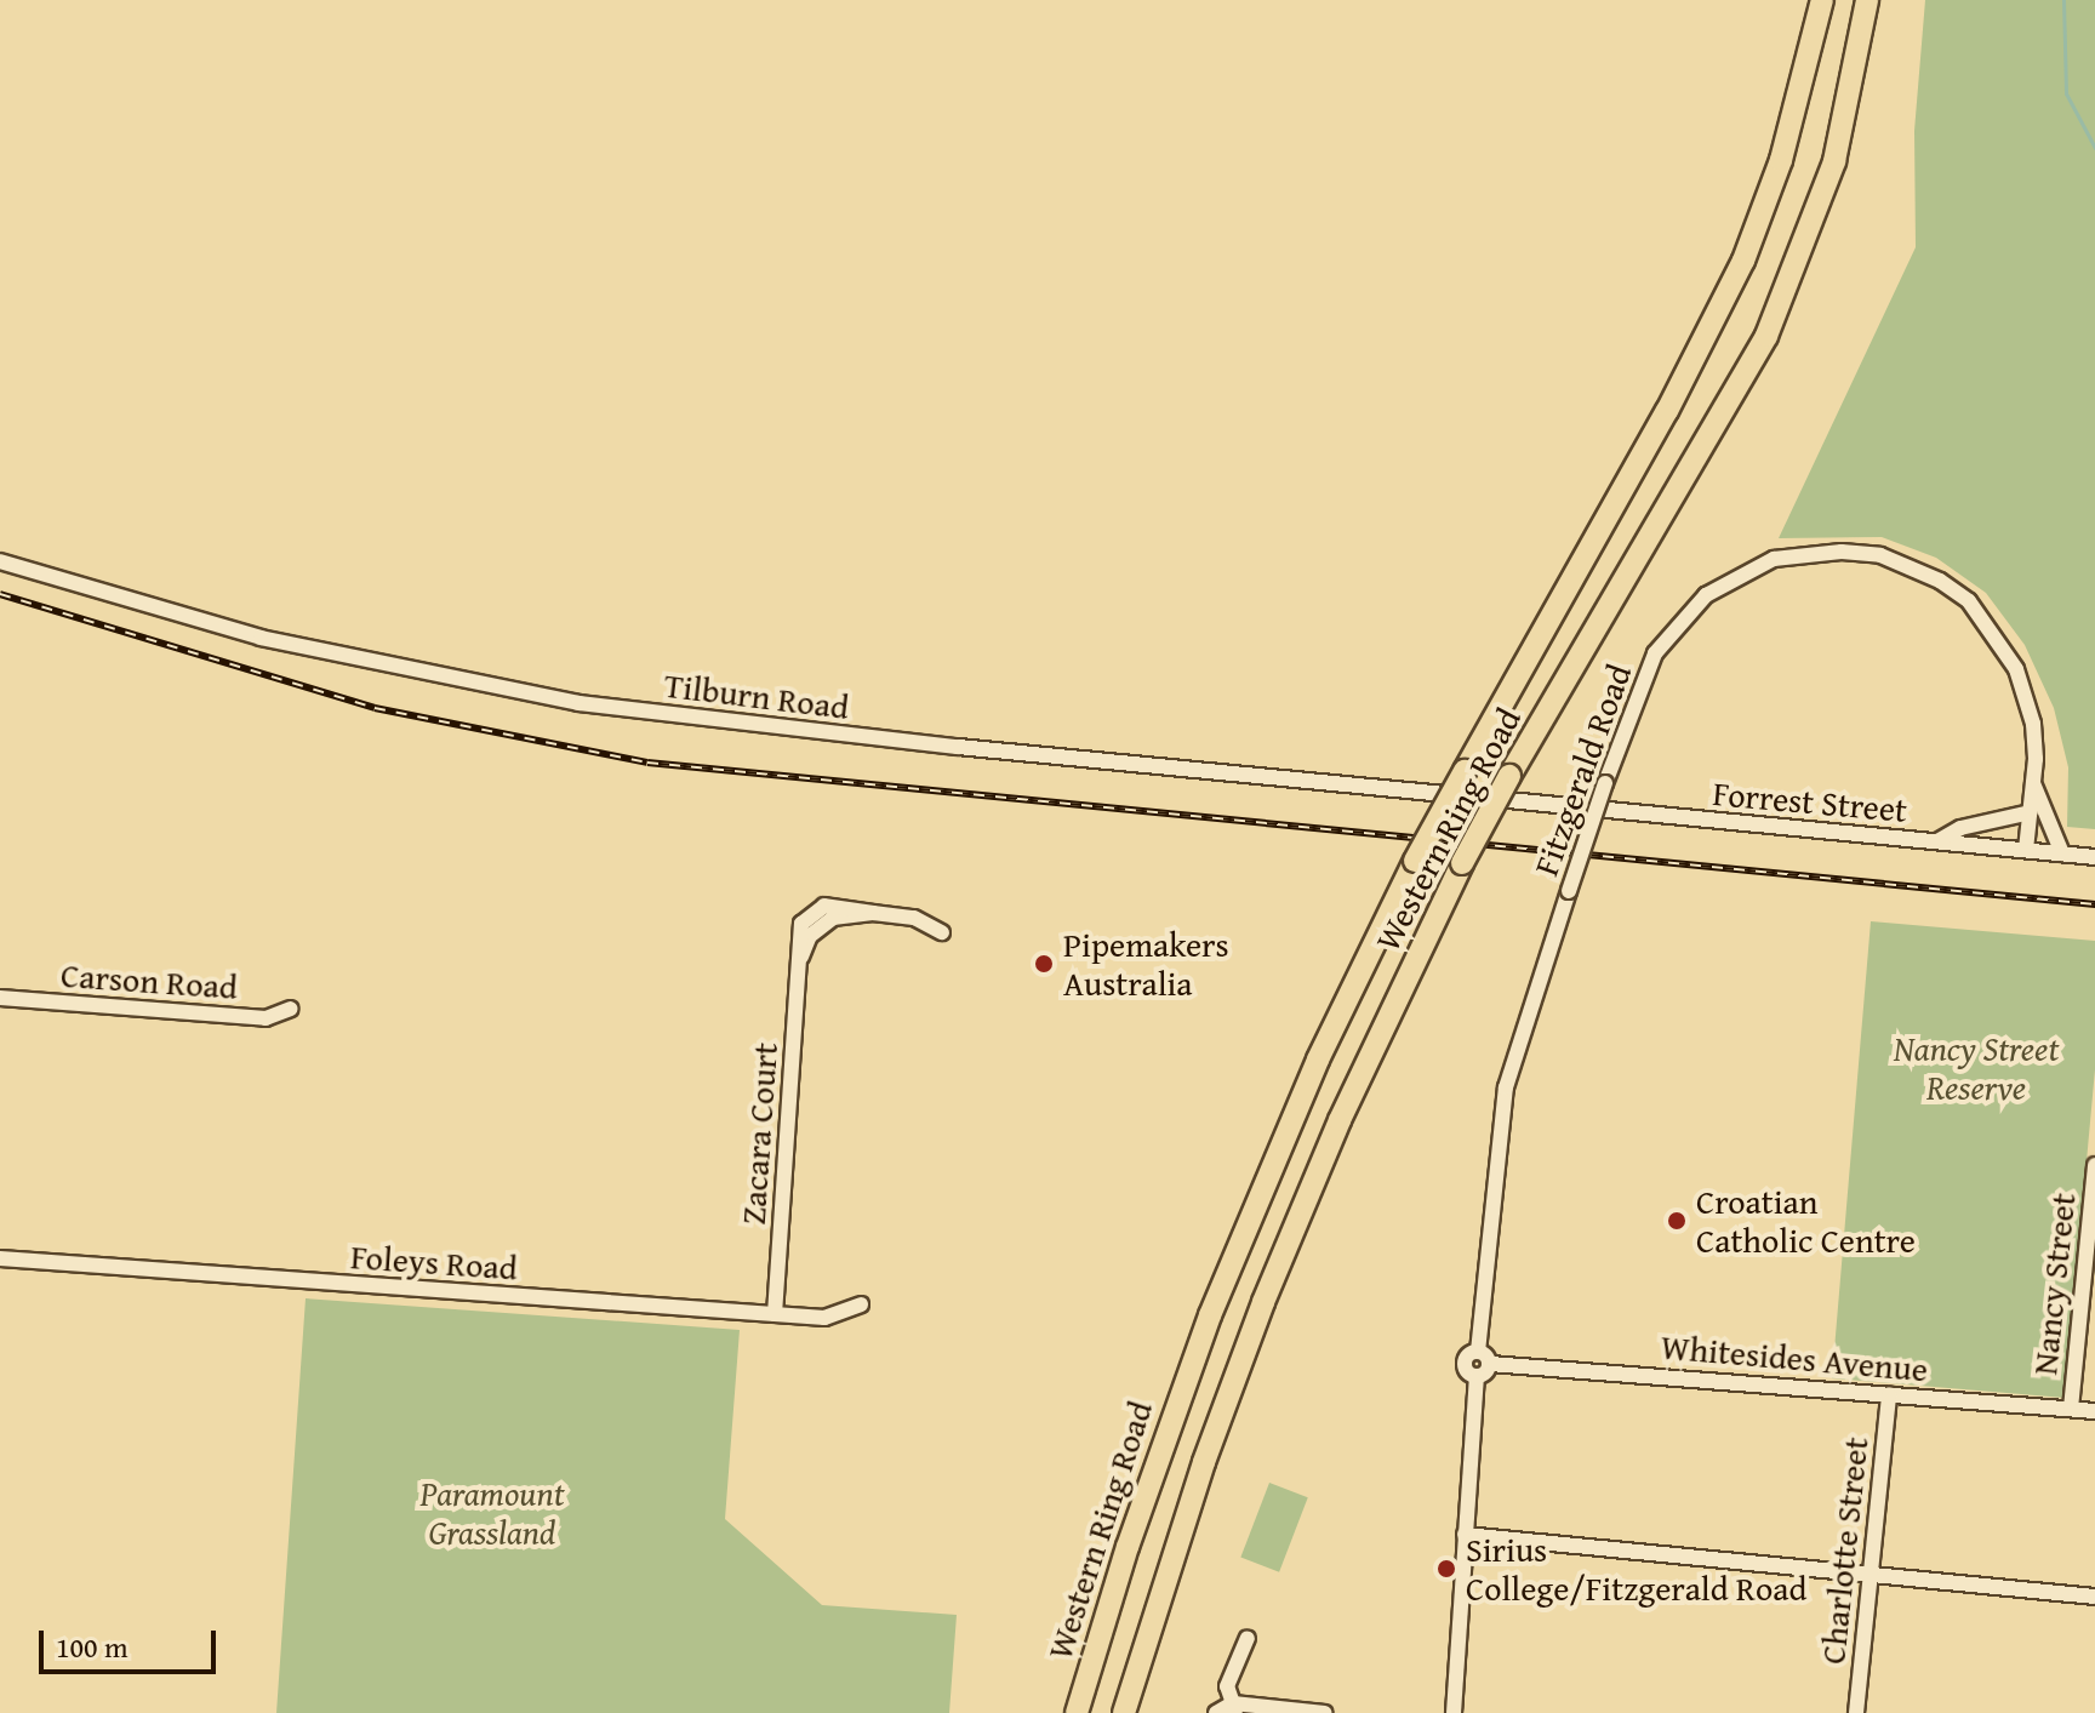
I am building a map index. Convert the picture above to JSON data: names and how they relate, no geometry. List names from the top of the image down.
{
  "streets": {
    "highway": ["Western Ring Road"],
    "street": [
      "Tilburn Road",
      "Fitzgerald Road",
      "Forrest Street",
      "Carson Road",
      "Zacara Court",
      "Foleys Road",
      "Nancy Street",
      "Whitesides Avenue",
      "Charlotte Street"
    ]
  },
  "crossings": [
    ["Tilburn Road", "Forrest Street"],
    ["Fitzgerald Road", "Forrest Street"],
    ["Zacara Court", "Foleys Road"],
    ["Nancy Street", "Whitesides Avenue"],
    ["Whitesides Avenue", "Charlotte Street"]
  ],
  "parks": ["Nancy Street Reserve", "Paramount Grassland"],
  "places": ["Pipemakers Australia", "Croatian Catholic Centre", "Sirius College/Fitzgerald Road"],
  "scale_bar": "100 m"
}
